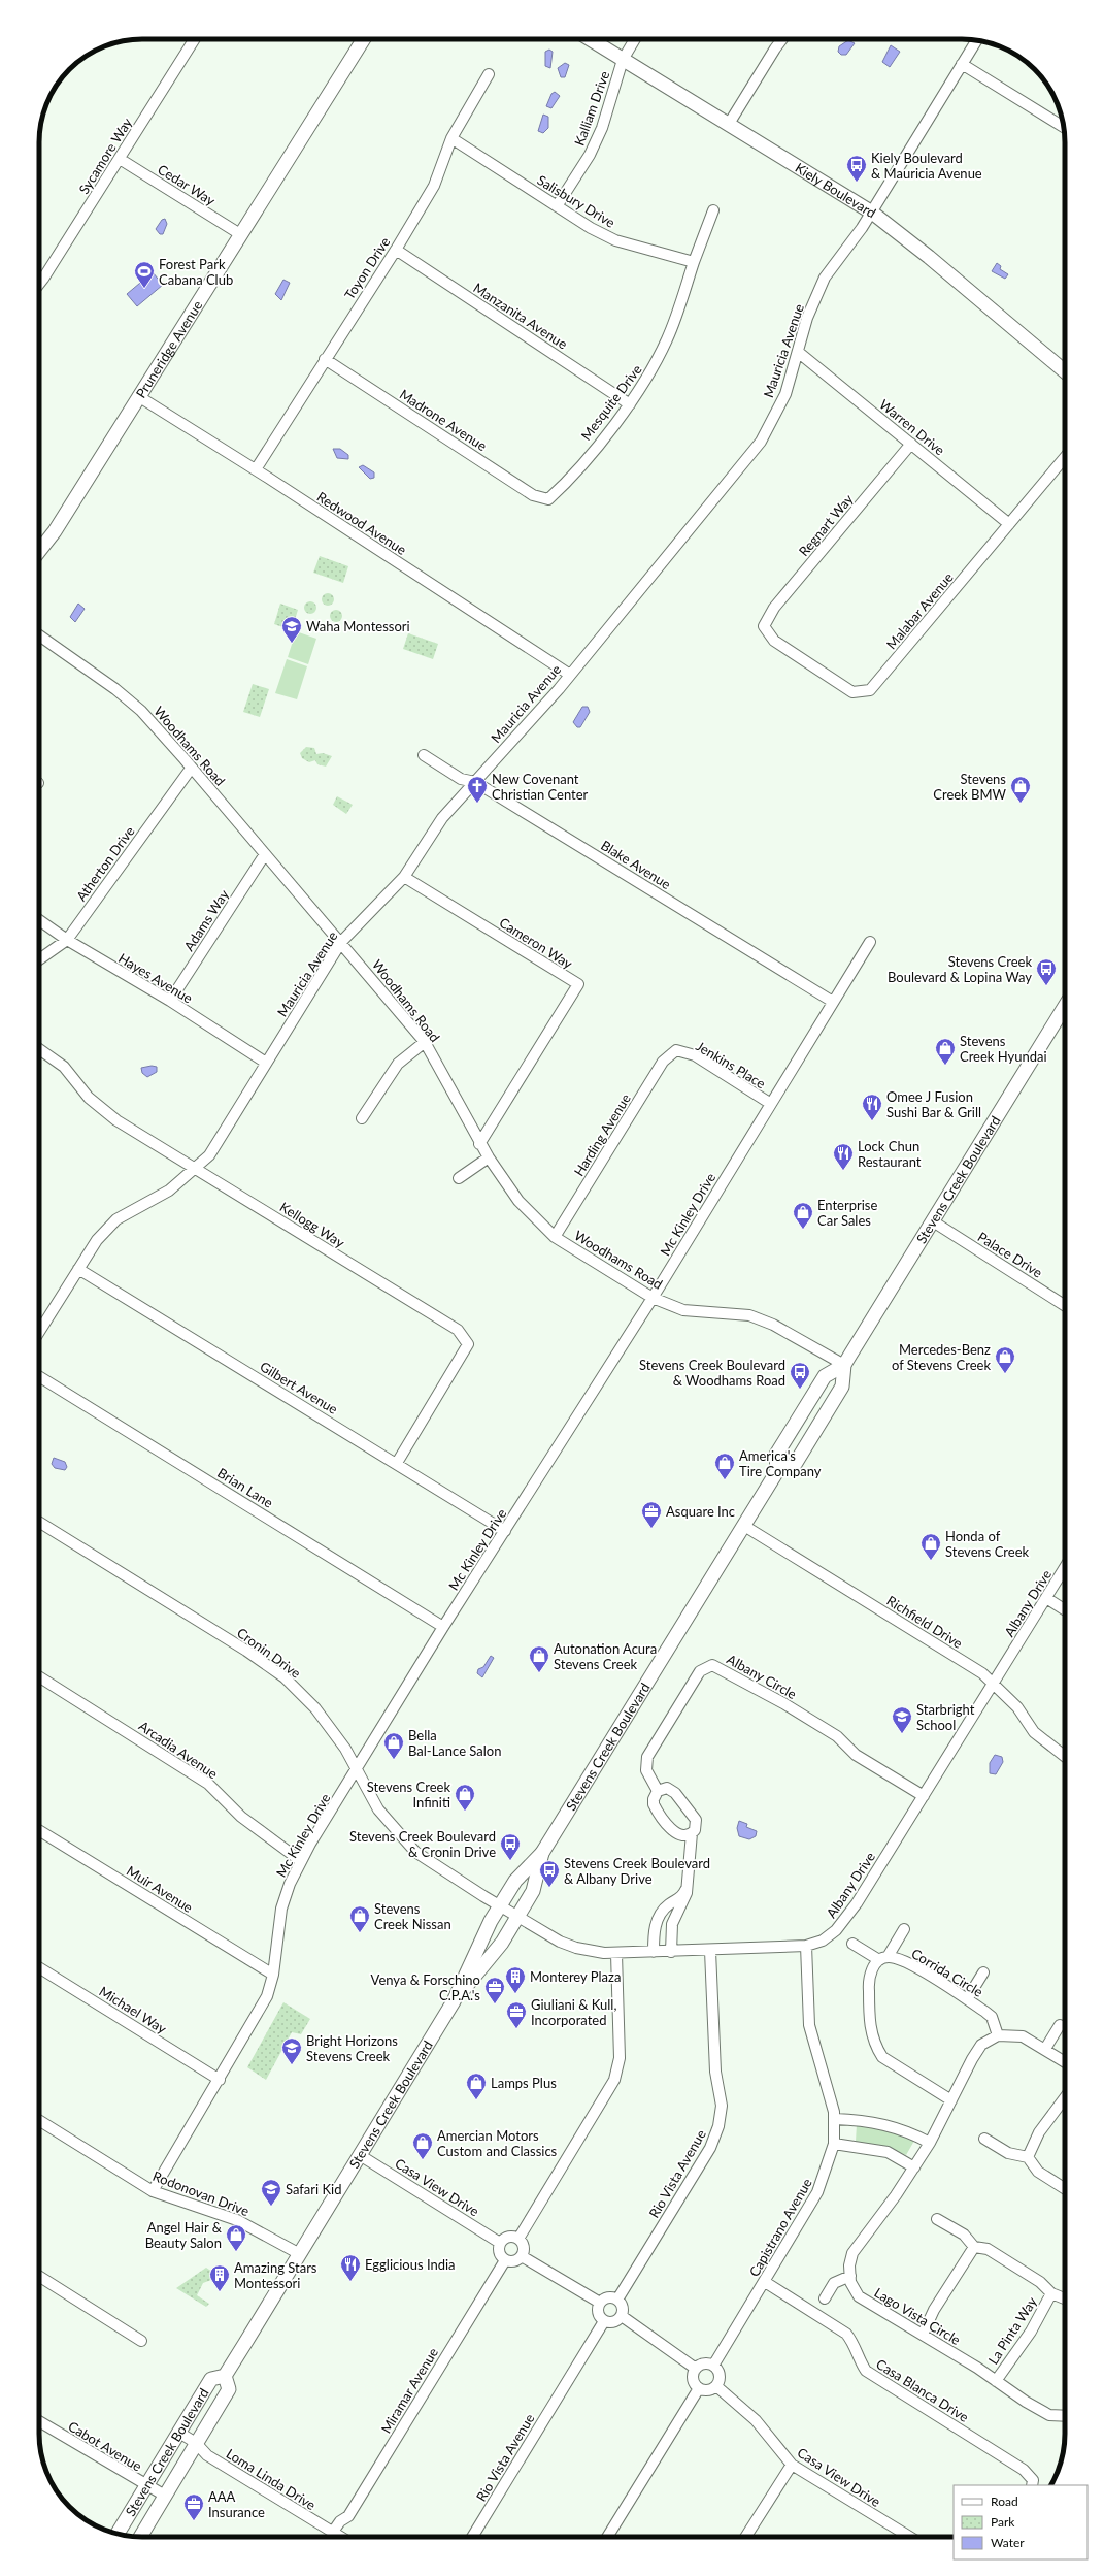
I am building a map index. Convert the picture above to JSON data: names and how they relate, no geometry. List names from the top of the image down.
{
  "streets": {
    "main road": ["Kiely Boulevard", "Pruneridge Avenue", "Stevens Creek Boulevard"],
    "street": [
      "Kalliam Drive",
      "Sycamore Way",
      "Cedar Way",
      "Salisbury Drive",
      "Toyon Drive",
      "Manzanita Avenue",
      "Mauricia Avenue",
      "Mesquite Drive",
      "Madrone Avenue",
      "Warren Drive",
      "Redwood Avenue",
      "Regnart Way",
      "Malabar Avenue",
      "Woodhams Road",
      "Atherton Drive",
      "Blake Avenue",
      "Adams Way",
      "Cameron Way",
      "Hayes Avenue",
      "Jenkins Place",
      "Harding Avenue",
      "Mc Kinley Drive",
      "Kellogg Way",
      "Palace Drive",
      "Gilbert Avenue",
      "Brian Lane",
      "Albany Drive",
      "Richfield Drive",
      "Cronin Drive",
      "Albany Circle",
      "Arcadia Avenue",
      "Muir Avenue",
      "Corrida Circle",
      "Michael Way",
      "Rio Vista Avenue",
      "Casa View Drive",
      "Rodonovan Drive",
      "Capistrano Avenue",
      "Lago Vista Circle",
      "La Pinta Way",
      "Miramar Avenue",
      "Casa Blanca Drive",
      "Cabot Avenue",
      "Loma Linda Drive"
    ]
  },
  "crossings": [
    ["Kalliam Drive", "Kiely Boulevard"],
    ["Kalliam Drive", "Salisbury Drive"],
    ["Sycamore Way", "Cedar Way"],
    ["Cedar Way", "Pruneridge Avenue"],
    ["Kiely Boulevard", "Mauricia Avenue"],
    ["Salisbury Drive", "Toyon Drive"],
    ["Salisbury Drive", "Mesquite Drive"],
    ["Toyon Drive", "Manzanita Avenue"],
    ["Toyon Drive", "Madrone Avenue"],
    ["Toyon Drive", "Redwood Avenue"],
    ["Manzanita Avenue", "Mesquite Drive"],
    ["Pruneridge Avenue", "Redwood Avenue"],
    ["Mauricia Avenue", "Warren Drive"],
    ["Mauricia Avenue", "Redwood Avenue"],
    ["Mauricia Avenue", "Woodhams Road"],
    ["Mauricia Avenue", "Blake Avenue"],
    ["Mauricia Avenue", "Cameron Way"],
    ["Mauricia Avenue", "Hayes Avenue"],
    ["Mauricia Avenue", "Kellogg Way"],
    ["Mauricia Avenue", "Gilbert Avenue"],
    ["Mesquite Drive", "Madrone Avenue"],
    ["Warren Drive", "Regnart Way"],
    ["Warren Drive", "Malabar Avenue"],
    ["Regnart Way", "Malabar Avenue"],
    ["Woodhams Road", "Atherton Drive"],
    ["Woodhams Road", "Adams Way"],
    ["Woodhams Road", "Cameron Way"],
    ["Woodhams Road", "Harding Avenue"],
    ["Woodhams Road", "Stevens Creek Boulevard"],
    ["Woodhams Road", "Mc Kinley Drive"],
    ["Atherton Drive", "Hayes Avenue"],
    ["Blake Avenue", "Mc Kinley Drive"],
    ["Adams Way", "Hayes Avenue"],
    ["Jenkins Place", "Harding Avenue"],
    ["Jenkins Place", "Mc Kinley Drive"],
    ["Stevens Creek Boulevard", "Palace Drive"],
    ["Stevens Creek Boulevard", "Albany Drive"],
    ["Stevens Creek Boulevard", "Richfield Drive"],
    ["Stevens Creek Boulevard", "Cronin Drive"],
    ["Stevens Creek Boulevard", "Casa View Drive"],
    ["Stevens Creek Boulevard", "Rodonovan Drive"],
    ["Stevens Creek Boulevard", "Cabot Avenue"],
    ["Stevens Creek Boulevard", "Loma Linda Drive"],
    ["Mc Kinley Drive", "Gilbert Avenue"],
    ["Mc Kinley Drive", "Brian Lane"],
    ["Mc Kinley Drive", "Cronin Drive"],
    ["Mc Kinley Drive", "Arcadia Avenue"],
    ["Mc Kinley Drive", "Muir Avenue"],
    ["Mc Kinley Drive", "Michael Way"],
    ["Mc Kinley Drive", "Rodonovan Drive"],
    ["Kellogg Way", "Gilbert Avenue"],
    ["Albany Drive", "Richfield Drive"],
    ["Albany Drive", "Cronin Drive"],
    ["Albany Drive", "Albany Circle"],
    ["Albany Drive", "Rio Vista Avenue"],
    ["Albany Drive", "Capistrano Avenue"],
    ["Corrida Circle", "Lago Vista Circle"],
    ["Casa View Drive", "Capistrano Avenue"],
    ["Casa View Drive", "Miramar Avenue"],
    ["Capistrano Avenue", "Casa Blanca Drive"],
    ["Lago Vista Circle", "La Pinta Way"],
    ["Miramar Avenue", "Loma Linda Drive"]
  ],
  "places": {
    "bus stop": [
      "Kiely Boulevard & Mauricia Avenue",
      "Stevens Creek Boulevard & Lopina Way",
      "Stevens Creek Boulevard & Woodhams Road",
      "Stevens Creek Boulevard & Cronin Drive",
      "Stevens Creek Boulevard & Albany Drive"
    ],
    "sports": ["Forest Park Cabana Club"],
    "school or university": [
      "Waha Montessori",
      "Starbright School",
      "Bright Horizons Stevens Creek",
      "Safari Kid"
    ],
    "church": ["New Covenant Christian Center"],
    "shop": [
      "Stevens Creek BMW",
      "Stevens Creek Hyundai",
      "Enterprise Car Sales",
      "Mercedes-Benz of Stevens Creek",
      "America's Tire Company",
      "Honda of Stevens Creek",
      "Autonation Acura Stevens Creek",
      "Bella Bal-Lance Salon",
      "Stevens Creek Infiniti",
      "Stevens Creek Nissan",
      "Lamps Plus",
      "Amercian Motors Custom and Classics",
      "Angel Hair & Beauty Salon"
    ],
    "restaurant": ["Omee J Fusion Sushi Bar & Grill", "Lock Chun Restaurant", "Egglicious India"],
    "office": [
      "Asquare Inc",
      "Venya & Forschino C.P.A.'s",
      "Giuliani & Kull, Incorporated",
      "AAA Insurance"
    ],
    "building": ["Monterey Plaza", "Amazing Stars Montessori"]
  },
  "legend": ["Road", "Park", "Water"]
}
